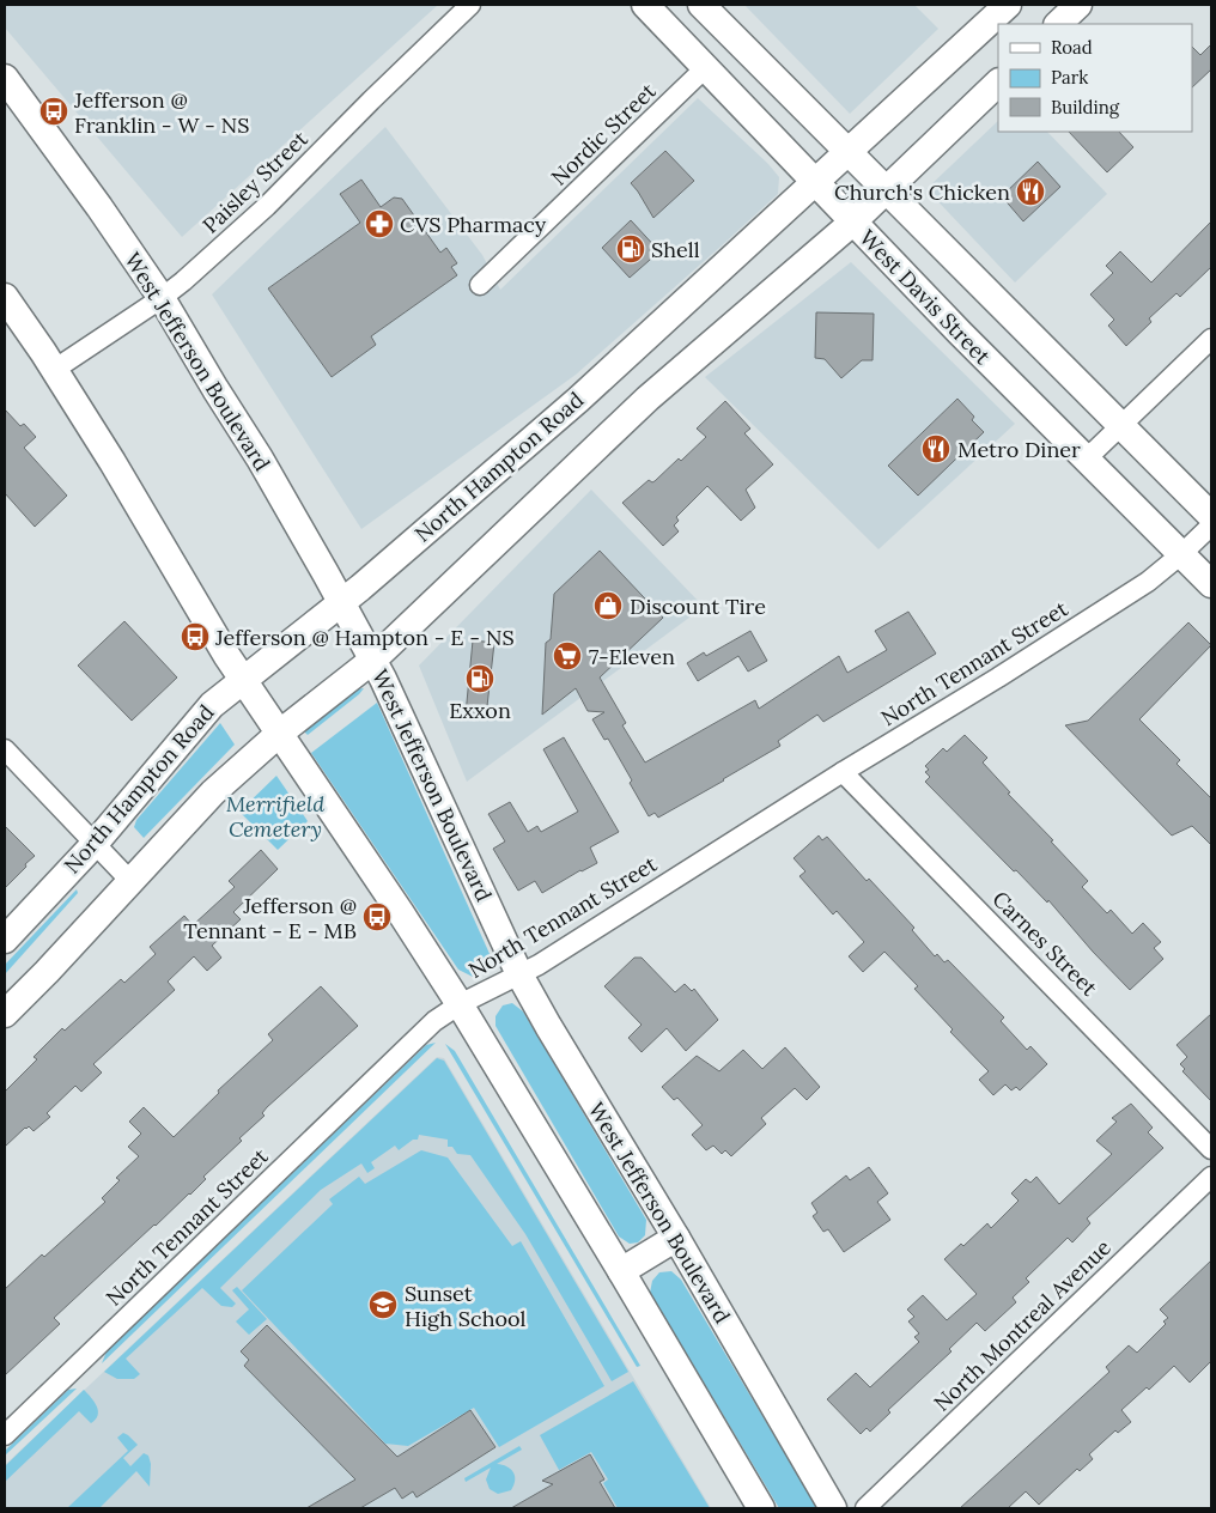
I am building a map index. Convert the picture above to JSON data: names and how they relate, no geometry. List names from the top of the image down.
{
  "streets": {
    "main road": ["West Davis Street", "West Jefferson Boulevard", "North Hampton Road"],
    "street": [
      "Nordic Street",
      "Paisley Street",
      "North Tennant Street",
      "Carnes Street",
      "North Montreal Avenue"
    ]
  },
  "crossings": [
    ["Nordic Street", "West Davis Street"],
    ["Paisley Street", "West Jefferson Boulevard"],
    ["West Davis Street", "North Hampton Road"],
    ["West Davis Street", "North Tennant Street"],
    ["West Jefferson Boulevard", "North Hampton Road"],
    ["West Jefferson Boulevard", "North Tennant Street"],
    ["North Tennant Street", "Carnes Street"]
  ],
  "parks": ["Merrifield Cemetery"],
  "places": {
    "bus stop": ["Jefferson @ Franklin - W - NS", "Jefferson @ Hampton - E - NS", "Jefferson @ Tennant - E - MB"],
    "restaurant": ["Church's Chicken", "Metro Diner"],
    "pharmacy": ["CVS Pharmacy"],
    "fuel station": ["Shell", "Exxon"],
    "shop": ["Discount Tire"],
    "supermarket": ["7-Eleven"],
    "school or university": ["Sunset High School"]
  },
  "legend": ["Road", "Park", "Building"]
}
